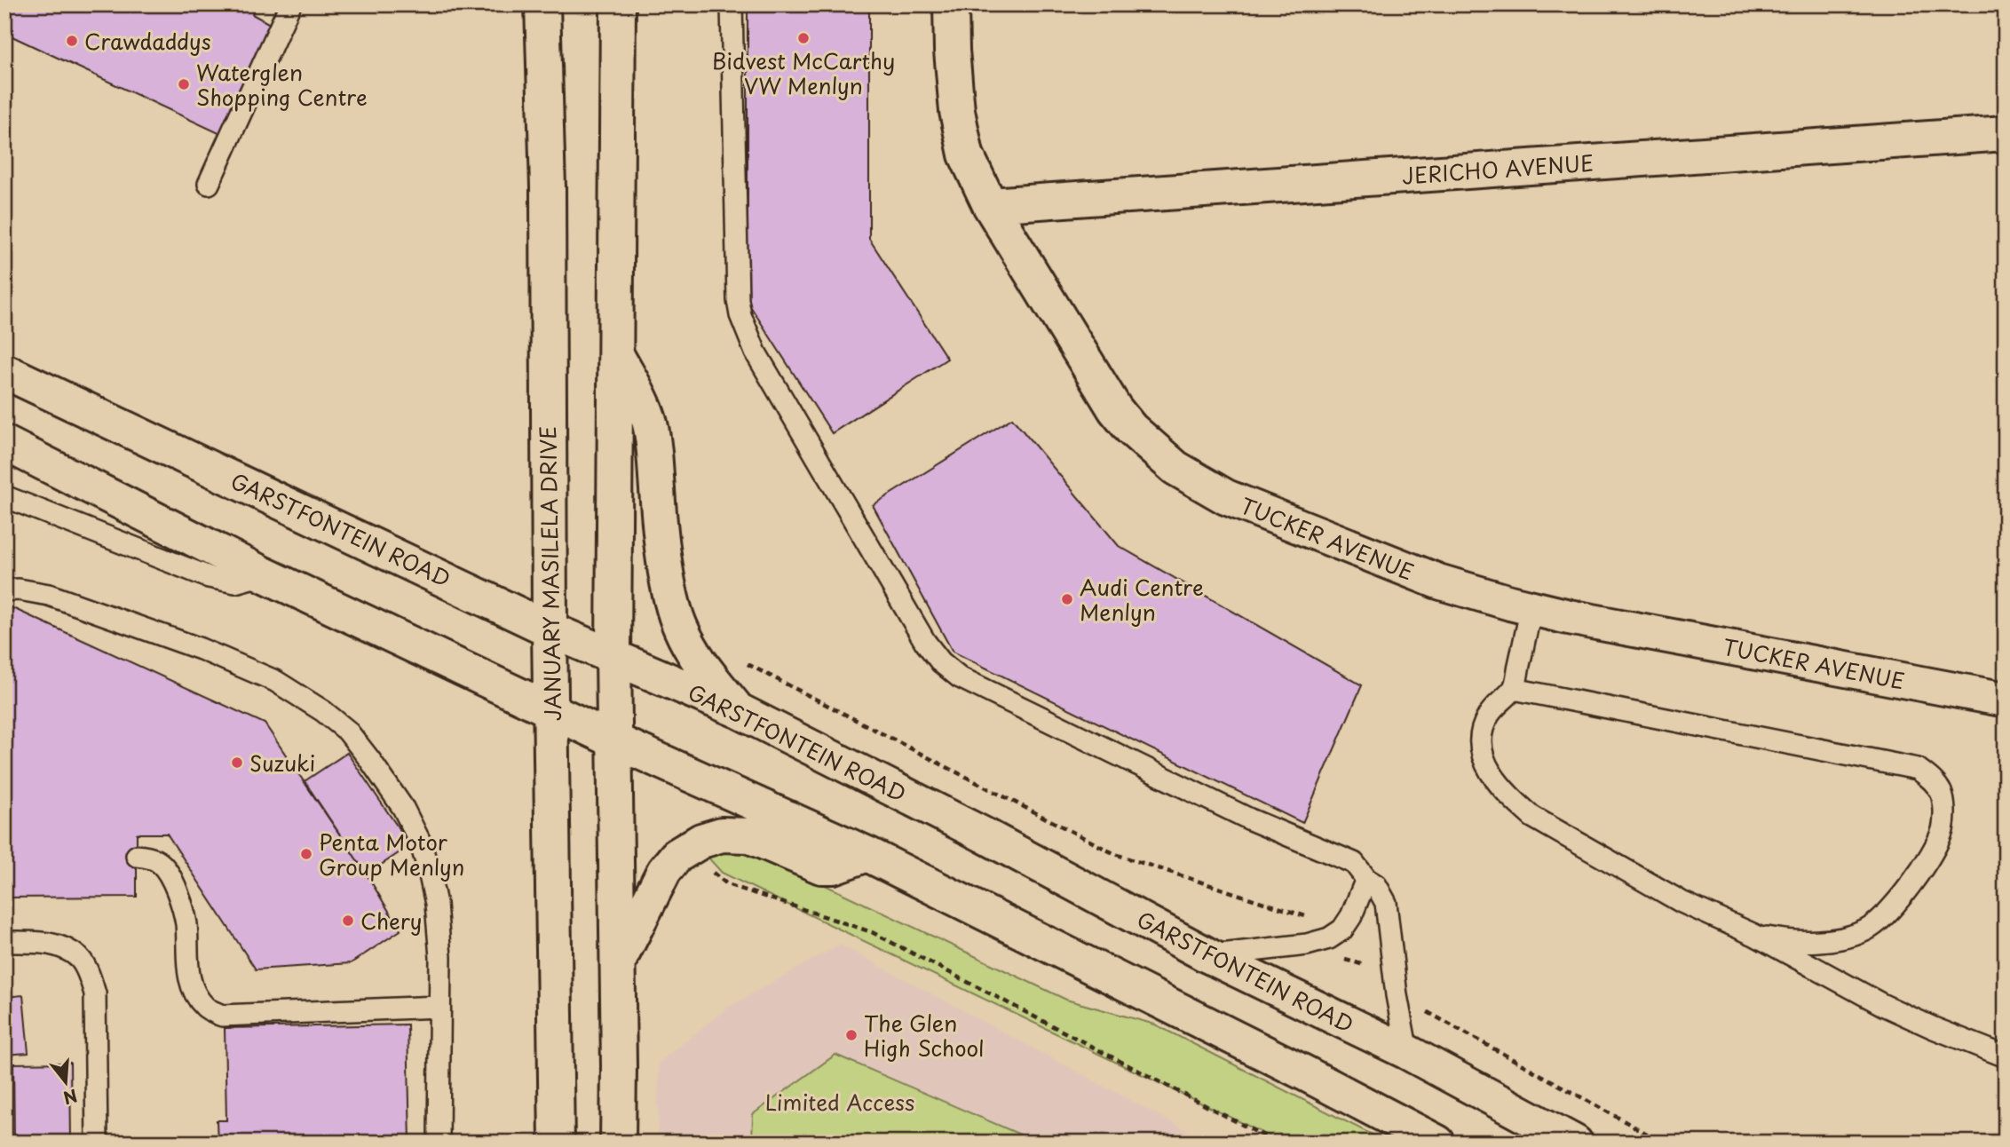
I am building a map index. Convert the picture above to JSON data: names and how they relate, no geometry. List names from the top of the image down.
{
  "streets": {
    "main road": [
      "JERICHO AVENUE",
      "GARSTFONTEIN ROAD",
      "TUCKER AVENUE",
      "JANUARY MASILELA DRIVE"
    ]
  },
  "crossings": [
    ["JERICHO AVENUE", "TUCKER AVENUE"],
    ["GARSTFONTEIN ROAD", "JANUARY MASILELA DRIVE"]
  ],
  "parks": ["Limited Access"],
  "places": [
    "Bidvest McCarthy VW Menlyn",
    "Crawdaddys",
    "Waterglen Shopping Centre",
    "Audi Centre Menlyn",
    "Suzuki",
    "Penta Motor Group Menlyn",
    "Chery",
    "The Glen High School"
  ],
  "north": "bottom"
}
